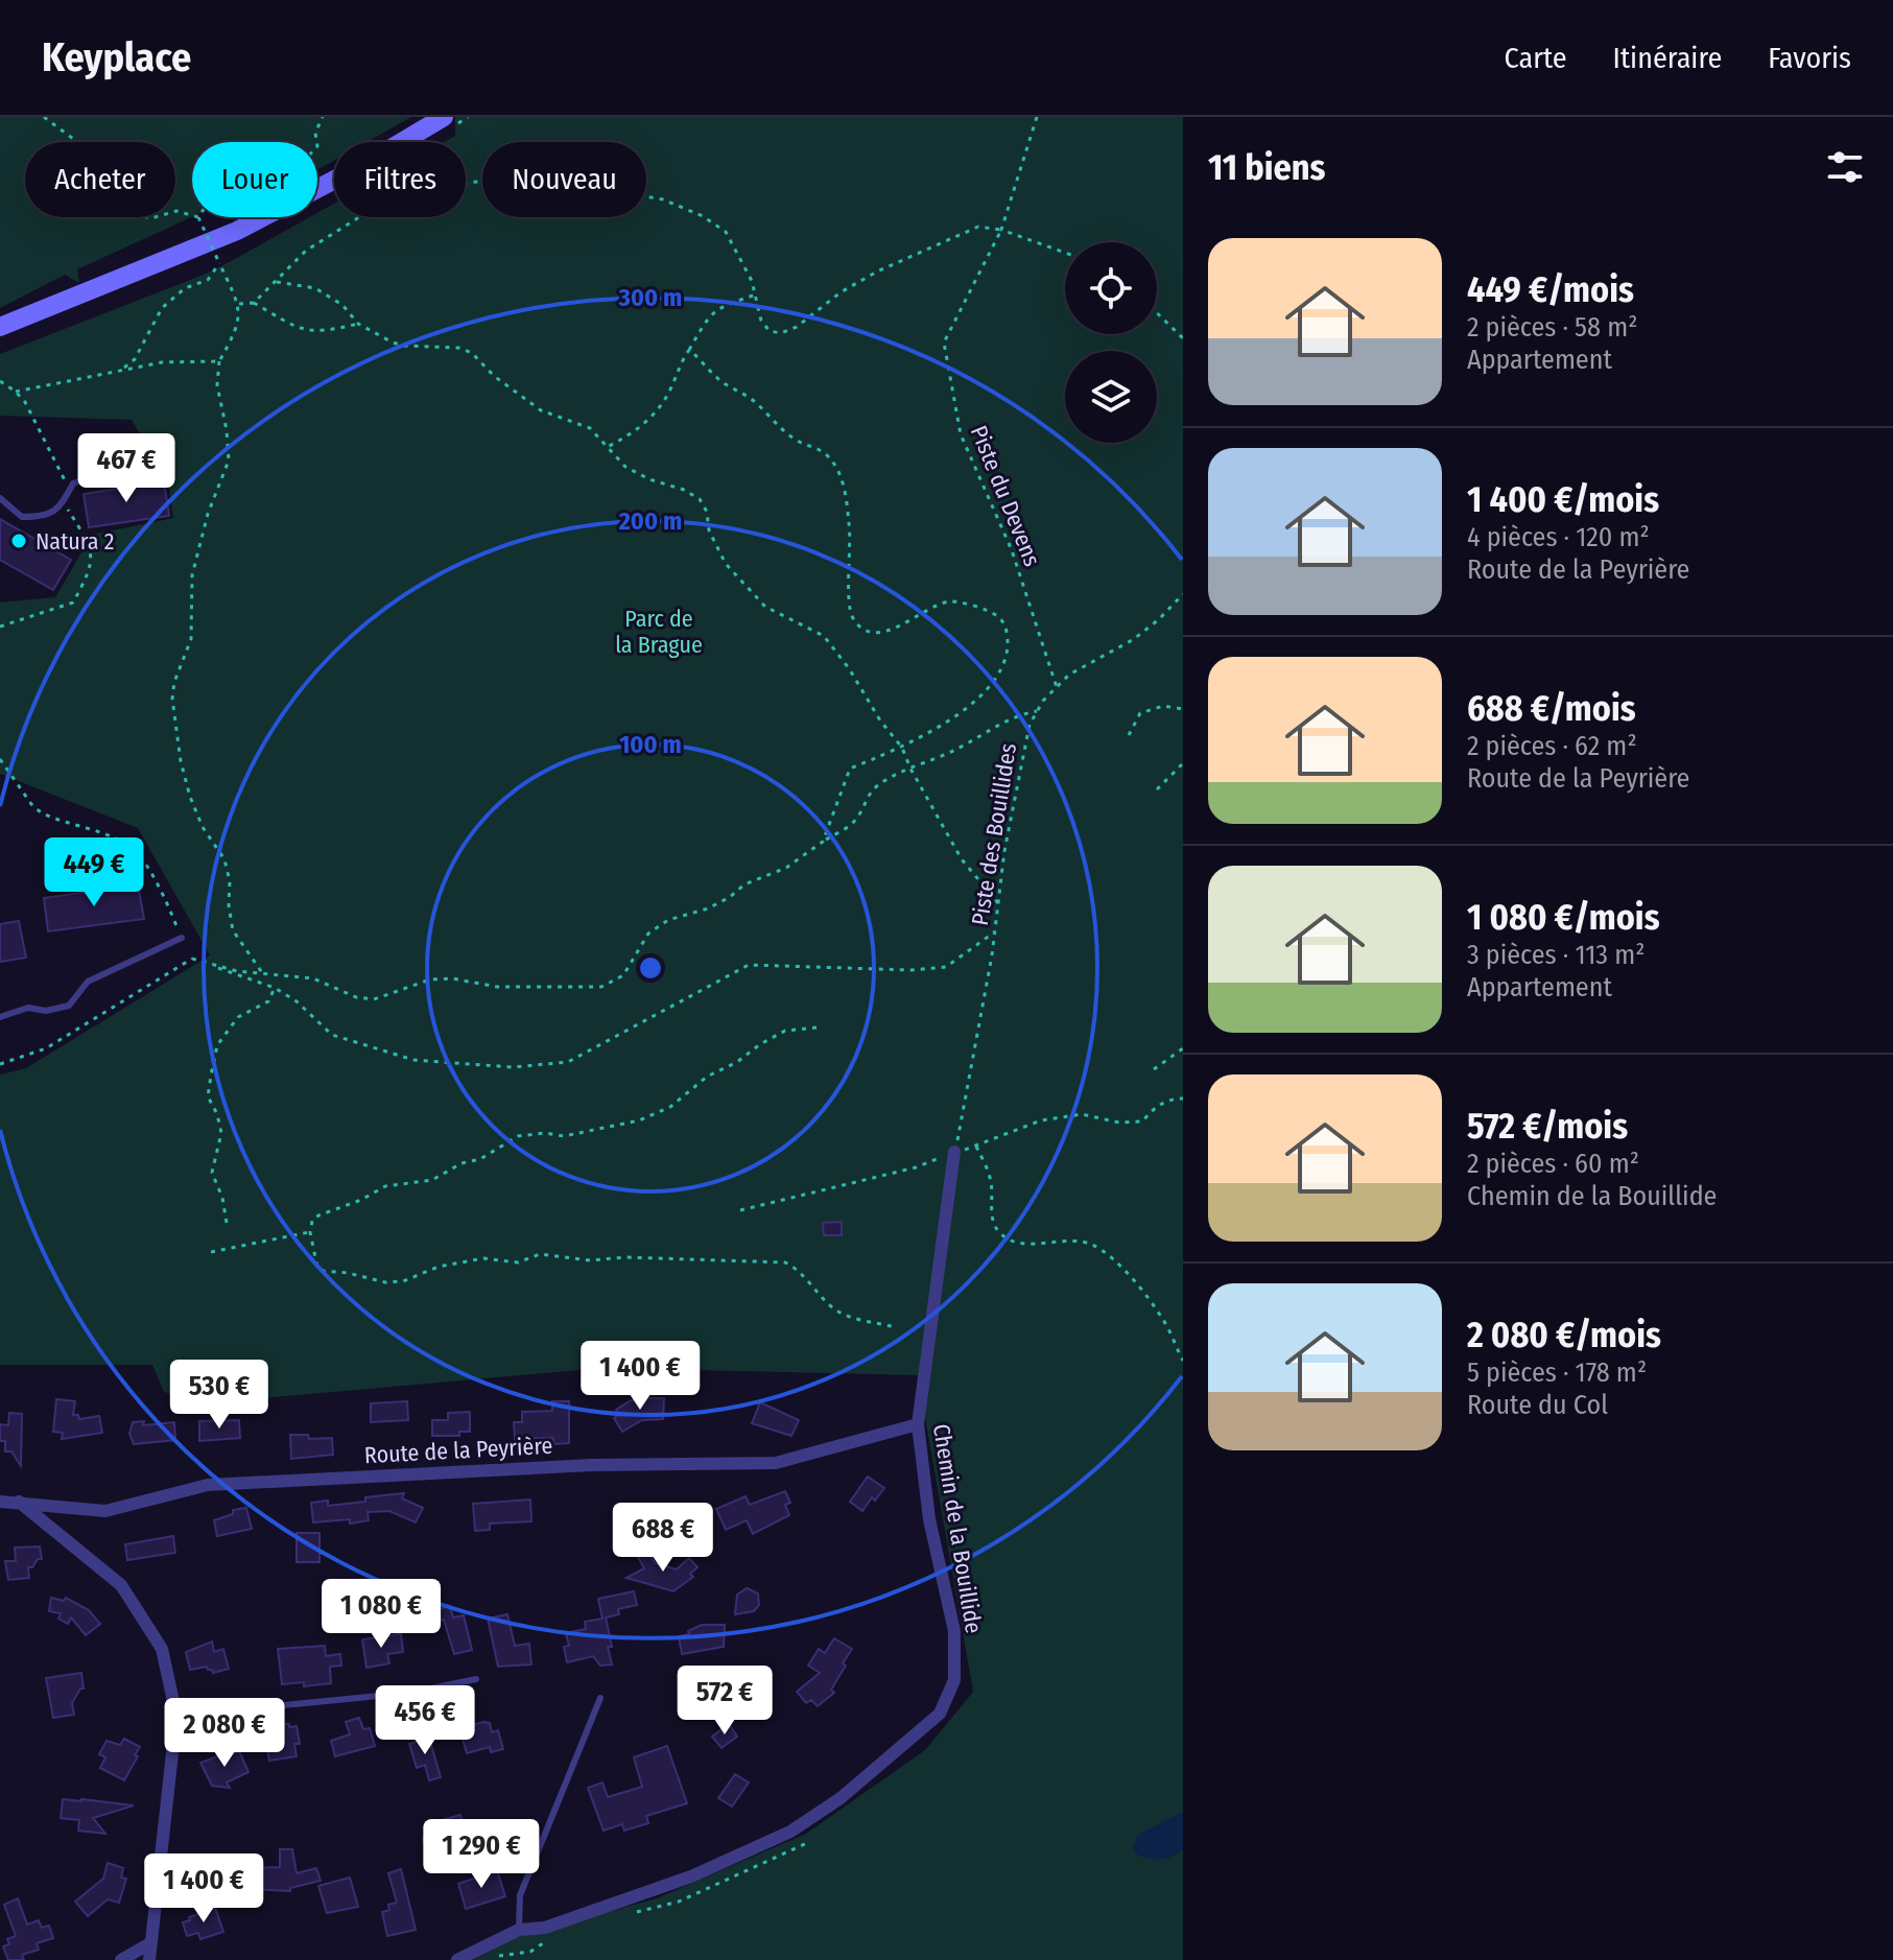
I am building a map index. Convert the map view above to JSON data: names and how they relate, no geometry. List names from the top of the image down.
{
  "streets": {
    "street": ["Route de la Peyrière", "Chemin de la Bouillide"],
    "path": ["Piste du Devens", "Piste des Bouillides"]
  },
  "crossings": [
    ["Piste du Devens", "Piste des Bouillides"],
    ["Piste des Bouillides", "Chemin de la Bouillide"],
    ["Route de la Peyrière", "Chemin de la Bouillide"]
  ],
  "parks": ["Parc de la Brague"],
  "places": ["Natura 2"],
  "page": {
    "header": "Keyplace",
    "nav": ["Carte", "Itinéraire", "Favoris"],
    "heading": "11 biens",
    "chip": [
      "Acheter",
      "Louer",
      "Filtres",
      "Nouveau"
    ],
    "list": [
      {
        "name": "449 €/mois",
        "note": "2 pièces · 58 m² · Appartement"
      },
      {
        "name": "1 400 €/mois",
        "note": "4 pièces · 120 m² · Route de la Peyrière"
      },
      {
        "name": "688 €/mois",
        "note": "2 pièces · 62 m² · Route de la Peyrière"
      },
      {
        "name": "1 080 €/mois",
        "note": "3 pièces · 113 m² · Appartement"
      },
      {
        "name": "572 €/mois",
        "note": "2 pièces · 60 m² · Chemin de la Bouillide"
      },
      {
        "name": "2 080 €/mois",
        "note": "5 pièces · 178 m² · Route du Col"
      }
    ],
    "price": [
      "467 €",
      "449 €",
      "1 400 €",
      "530 €",
      "688 €",
      "1 080 €",
      "572 €",
      "456 €",
      "2 080 €",
      "1 290 €",
      "1 400 €"
    ]
  },
  "rings": ["300 m", "200 m", "100 m"]
}
